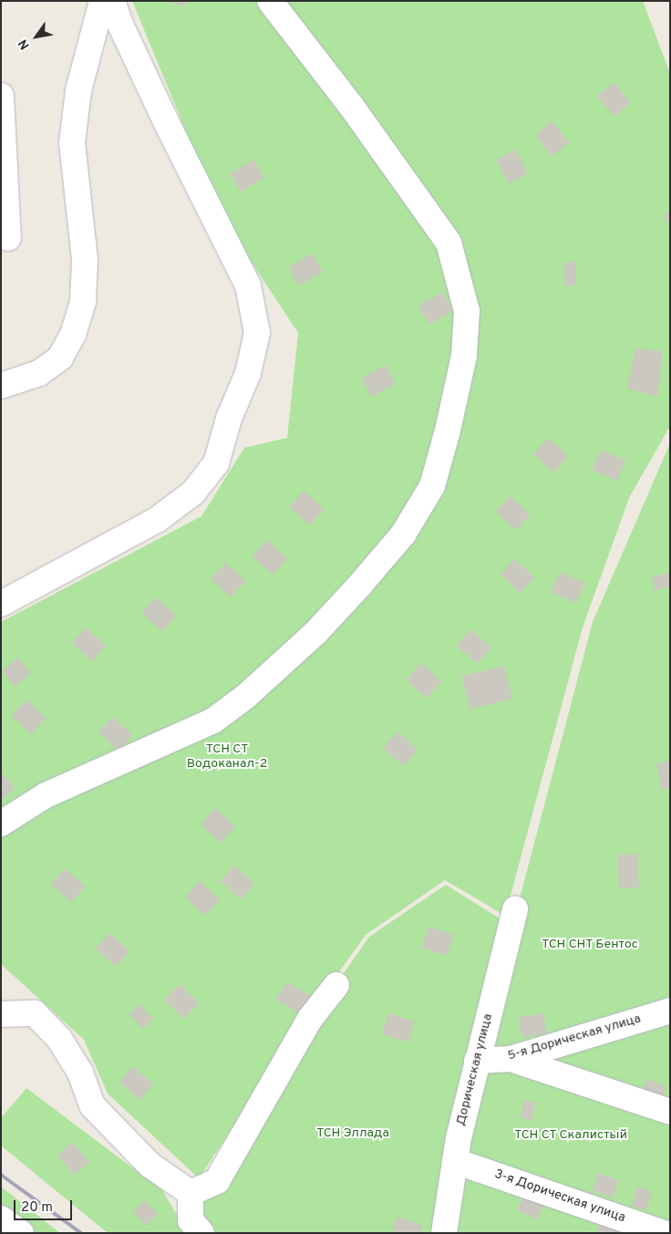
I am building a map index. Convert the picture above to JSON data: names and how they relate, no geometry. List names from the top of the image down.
{
  "streets": {
    "lane": ["5-я Дорическая улица", "Дорическая улица", "3-я Дорическая улица"]
  },
  "crossings": [
    ["5-я Дорическая улица", "Дорическая улица"],
    ["Дорическая улица", "3-я Дорическая улица"]
  ],
  "parks": [
    "ТСН СТ Водоканал-2",
    "ТСН СНТ Бентос",
    "ТСН Эллада",
    "ТСН СТ Скалистый"
  ],
  "scale_bar": "20 m",
  "north": "bottom left"
}
